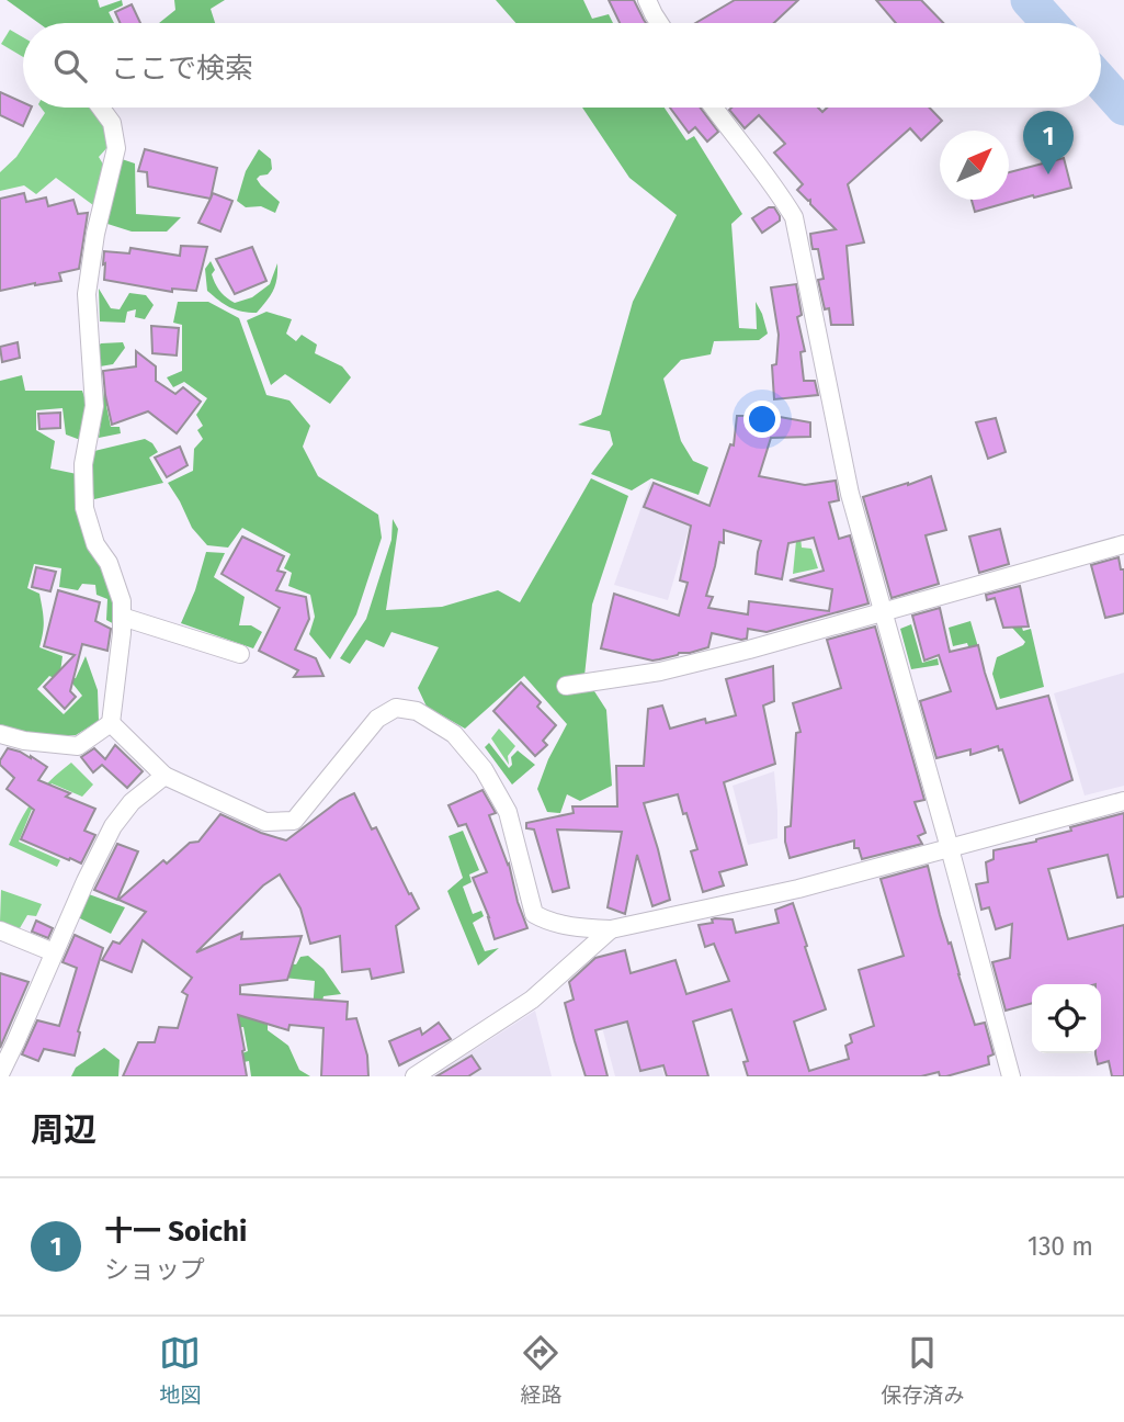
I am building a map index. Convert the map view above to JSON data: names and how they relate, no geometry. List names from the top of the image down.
{
  "north": "top right",
  "page": {
    "search": "ここで検索",
    "pins": "1",
    "heading": "周辺",
    "list": [
      {
        "mark": "1",
        "name": "十一 Soichi",
        "note": "ショップ",
        "value": "130 m"
      }
    ],
    "nav": ["地図", "経路", "保存済み"]
  }
}
